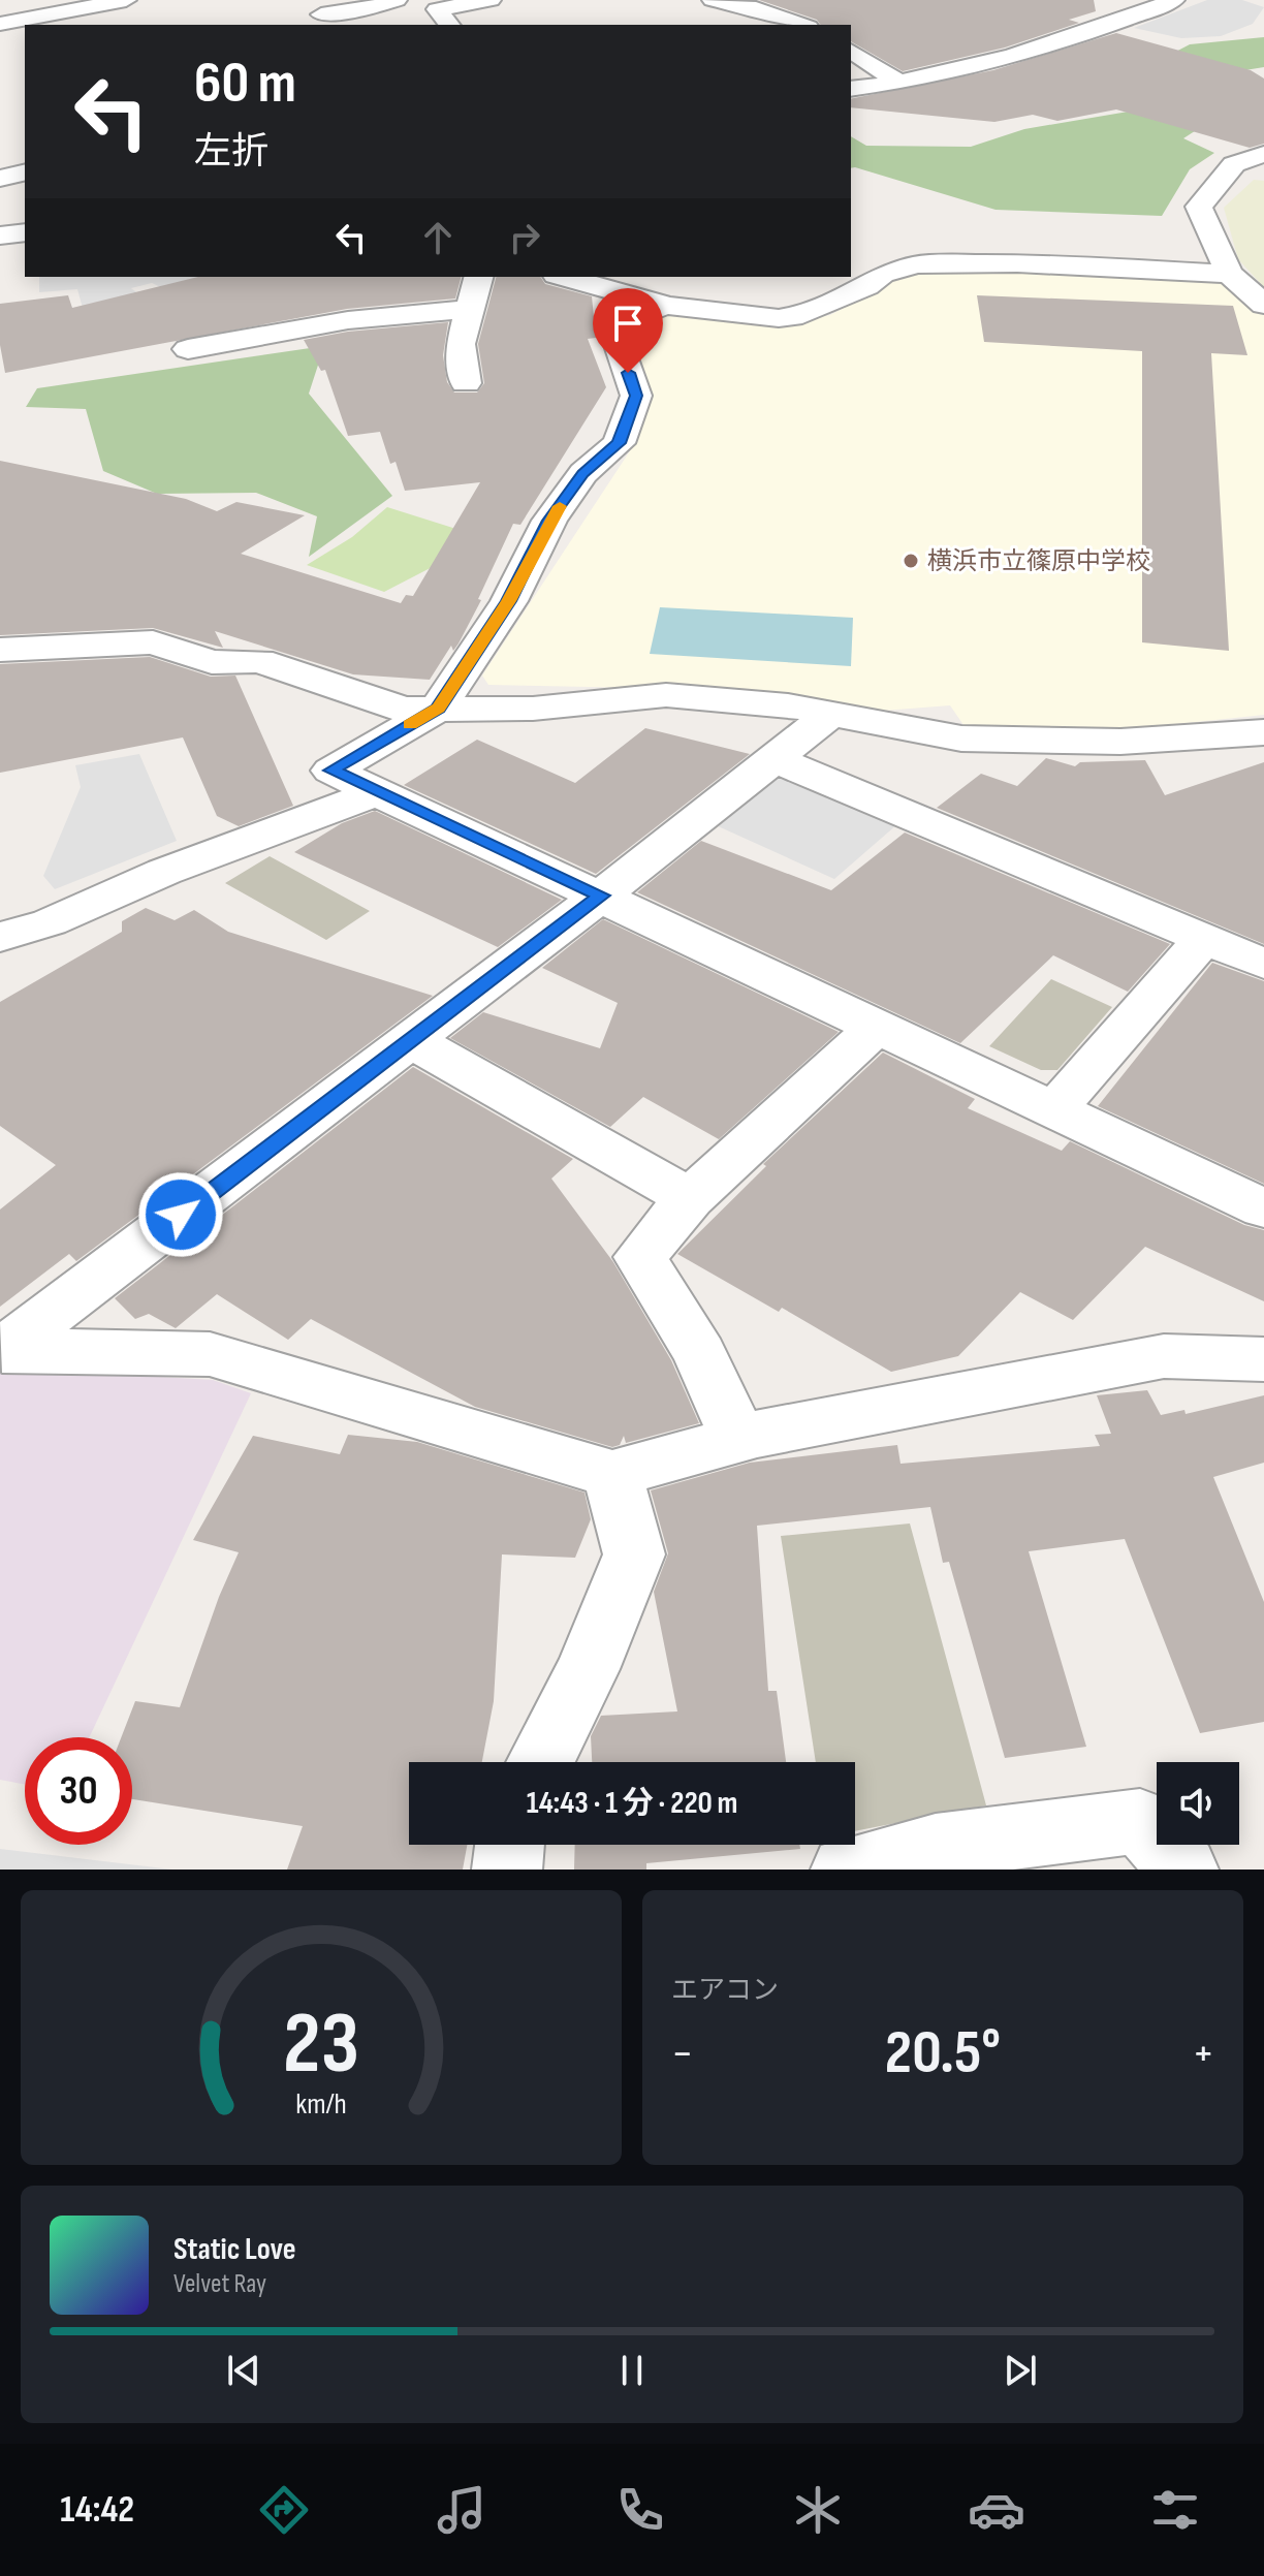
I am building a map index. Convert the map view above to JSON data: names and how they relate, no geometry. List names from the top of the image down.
{
  "places": ["横浜市立篠原中学校"],
  "page": {
    "turn": ["60 m", "左折"],
    "limit": "30",
    "trip": "14:43 · 1 分 · 220 m",
    "tile": "エアコン",
    "heat": ["−", "20.5°", "+"],
    "song": ["Static Love", "Velvet Ray"],
    "tabs": "14:42",
    "gauge": ["23", "km/h"]
  }
}
